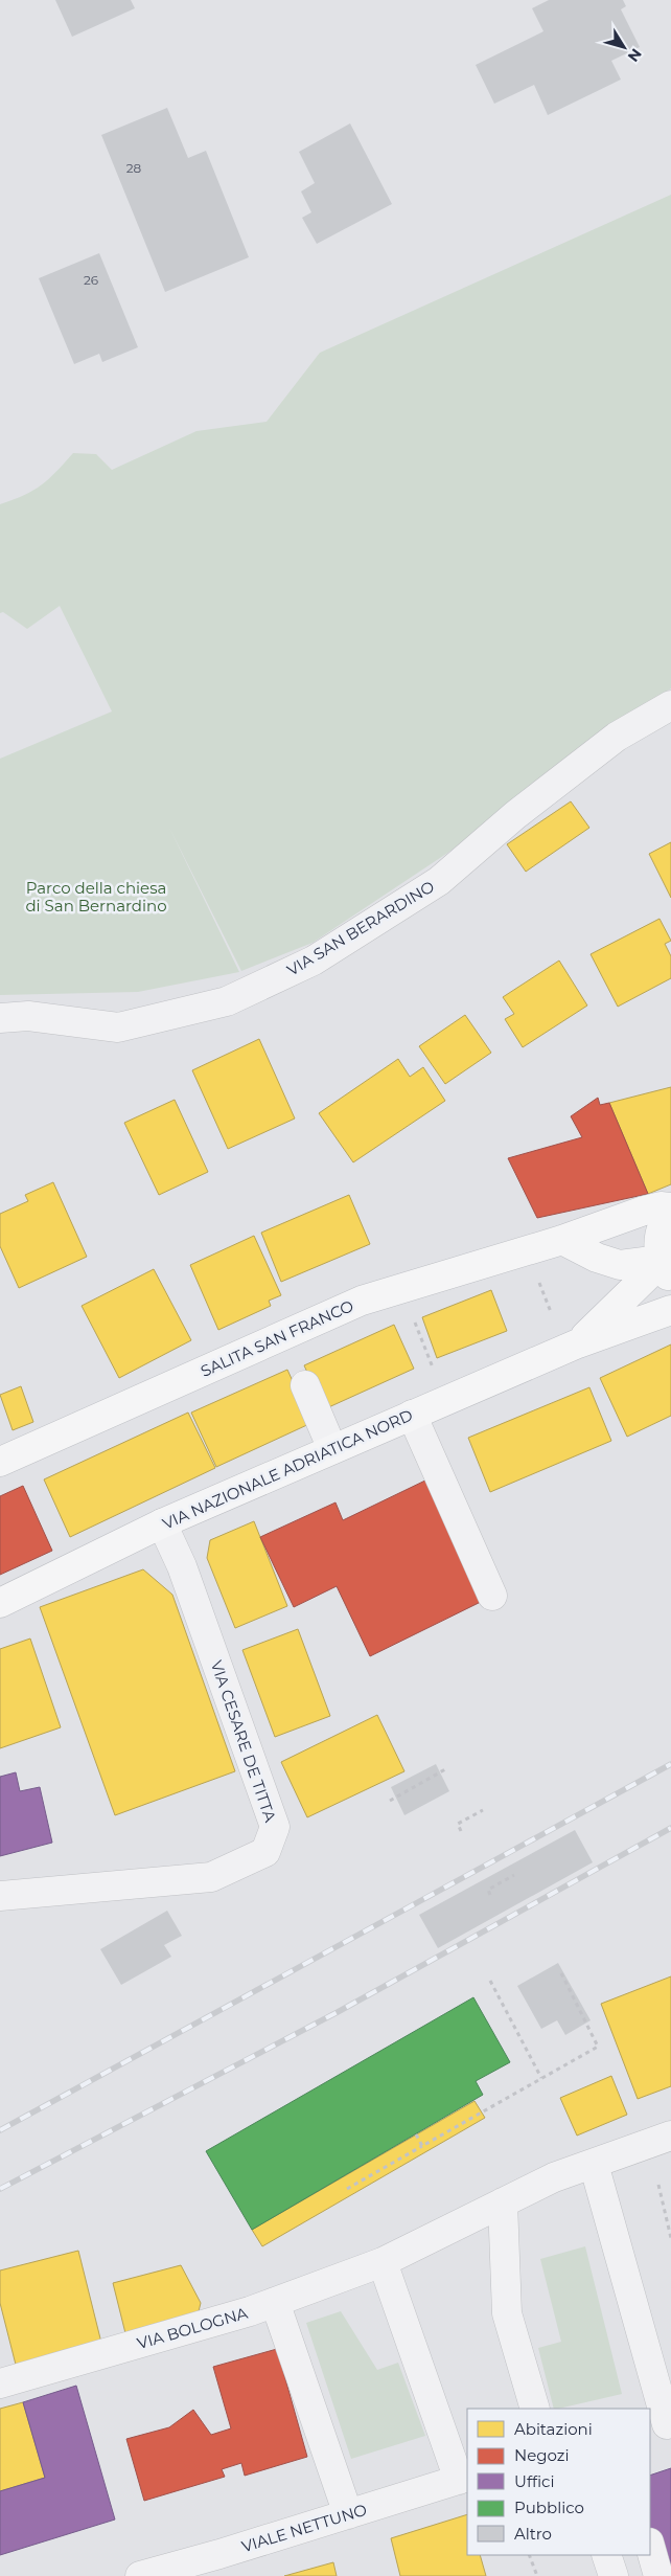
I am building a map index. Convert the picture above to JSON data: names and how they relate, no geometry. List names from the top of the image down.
{
  "streets": {
    "main road": ["SALITA SAN FRANCO", "VIA NAZIONALE ADRIATICA NORD"],
    "street": [
      "VIA SAN BERARDINO",
      "VIA CESARE DE TITTA",
      "VIA BOLOGNA",
      "VIALE NETTUNO"
    ]
  },
  "crossings": [
    ["VIA NAZIONALE ADRIATICA NORD", "VIA CESARE DE TITTA"]
  ],
  "parks": ["Parco della chiesa di San Bernardino"],
  "house_numbers": ["28", "26"],
  "legend": [
    "Abitazioni",
    "Negozi",
    "Uffici",
    "Pubblico",
    "Altro"
  ],
  "north": "bottom right"
}
